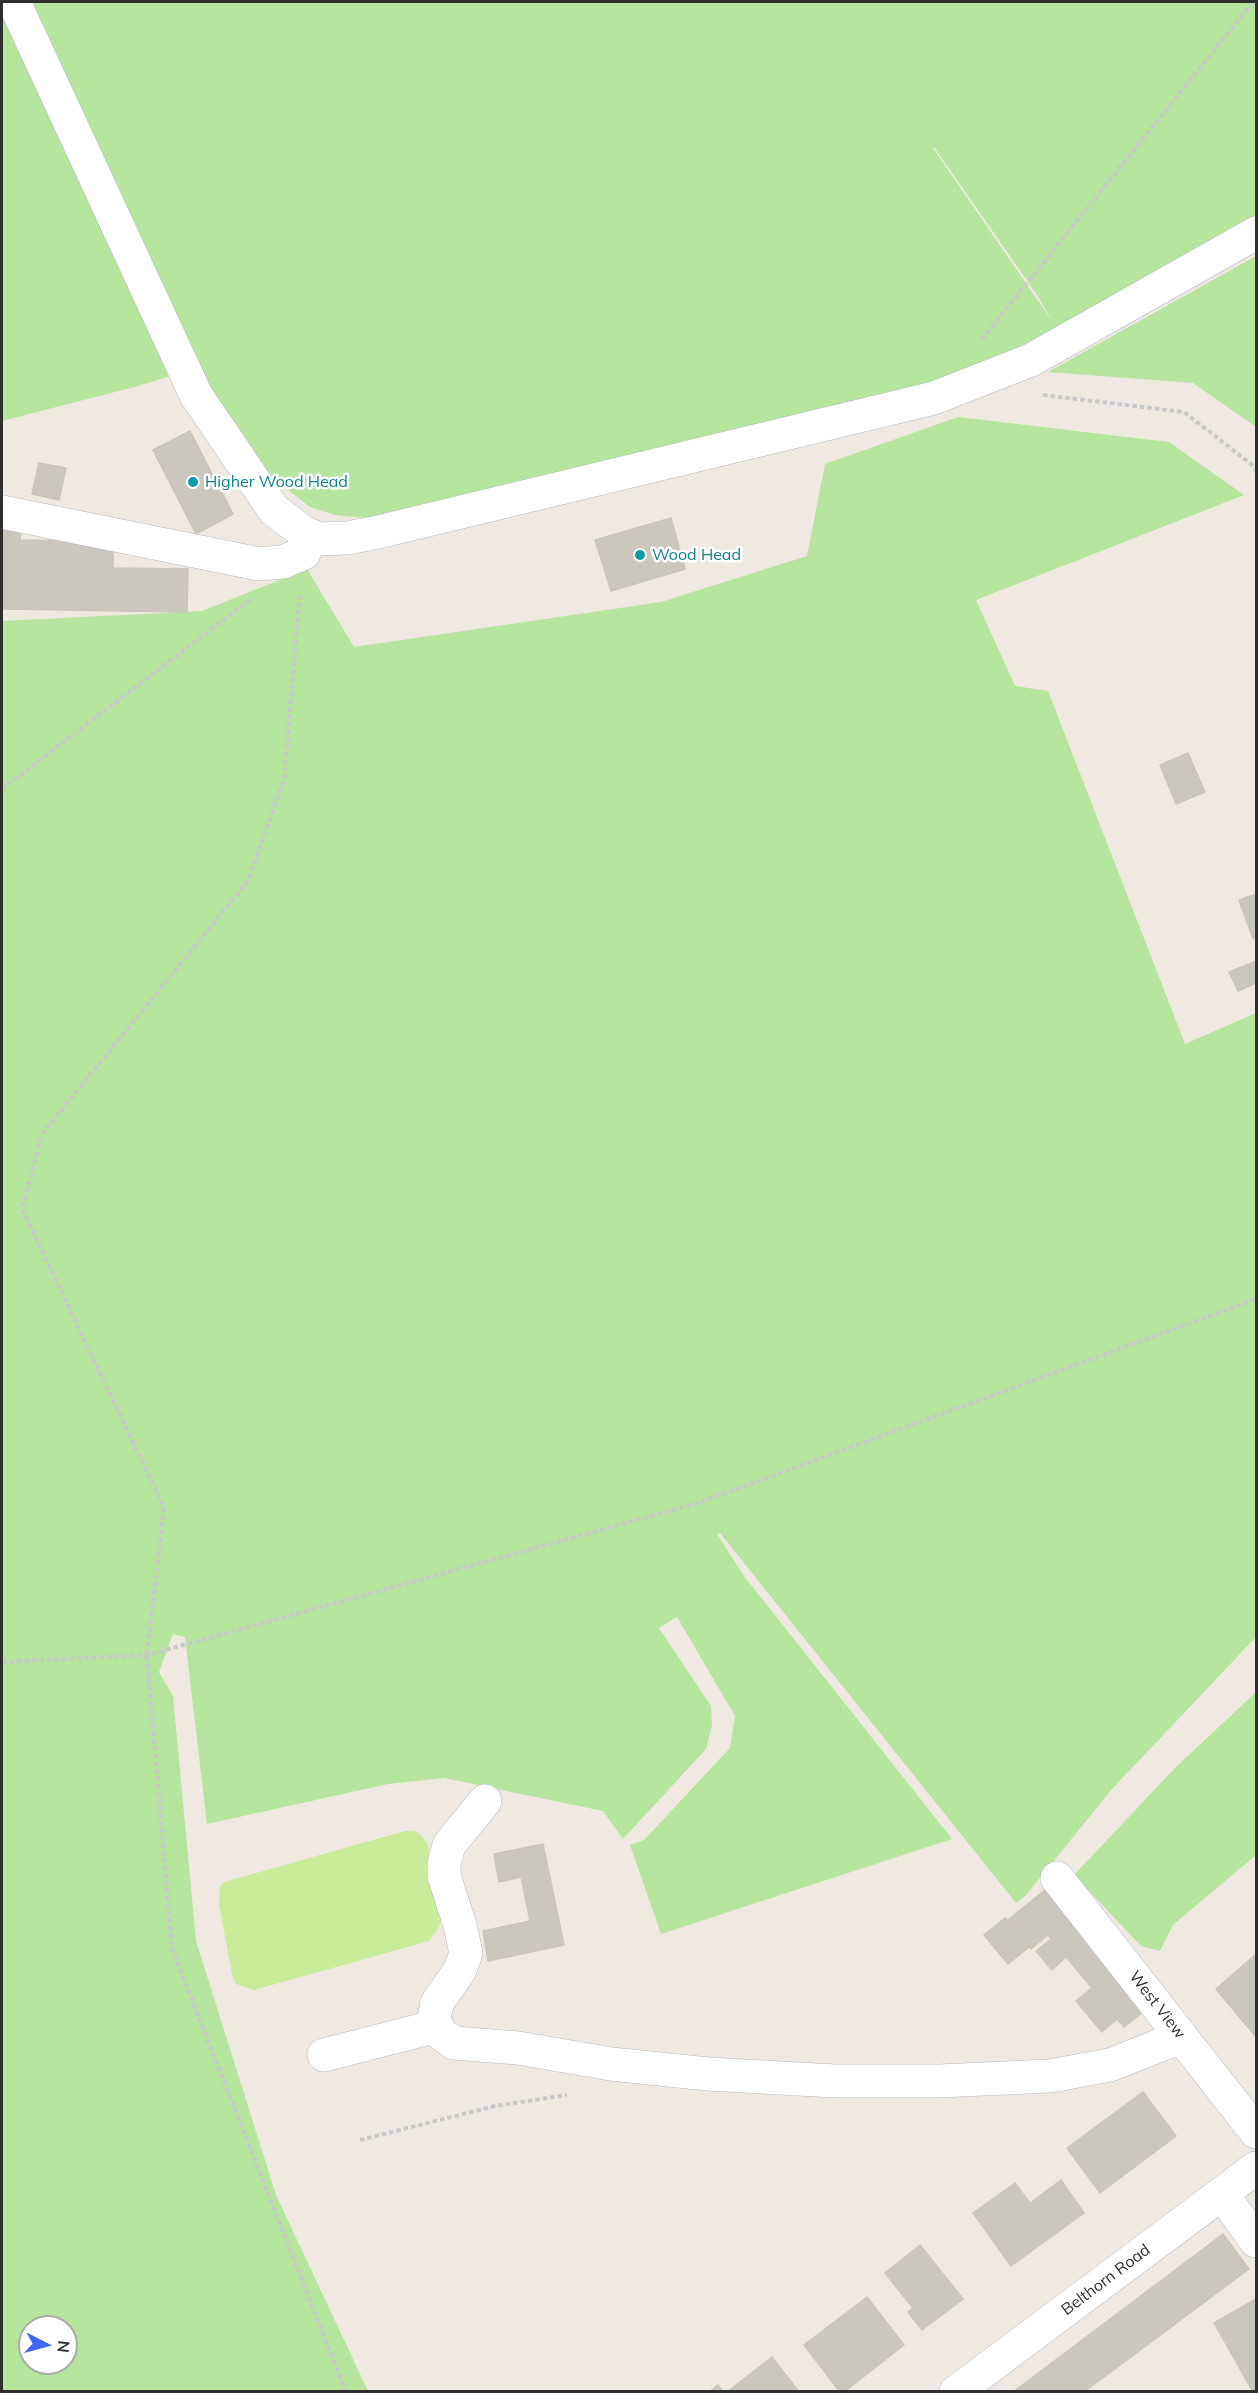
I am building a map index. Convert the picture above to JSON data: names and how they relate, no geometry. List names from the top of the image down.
{
  "streets": {
    "street": ["West View", "Belthorn Road"]
  },
  "places": ["Higher Wood Head", "Wood Head"],
  "north": "right"
}
